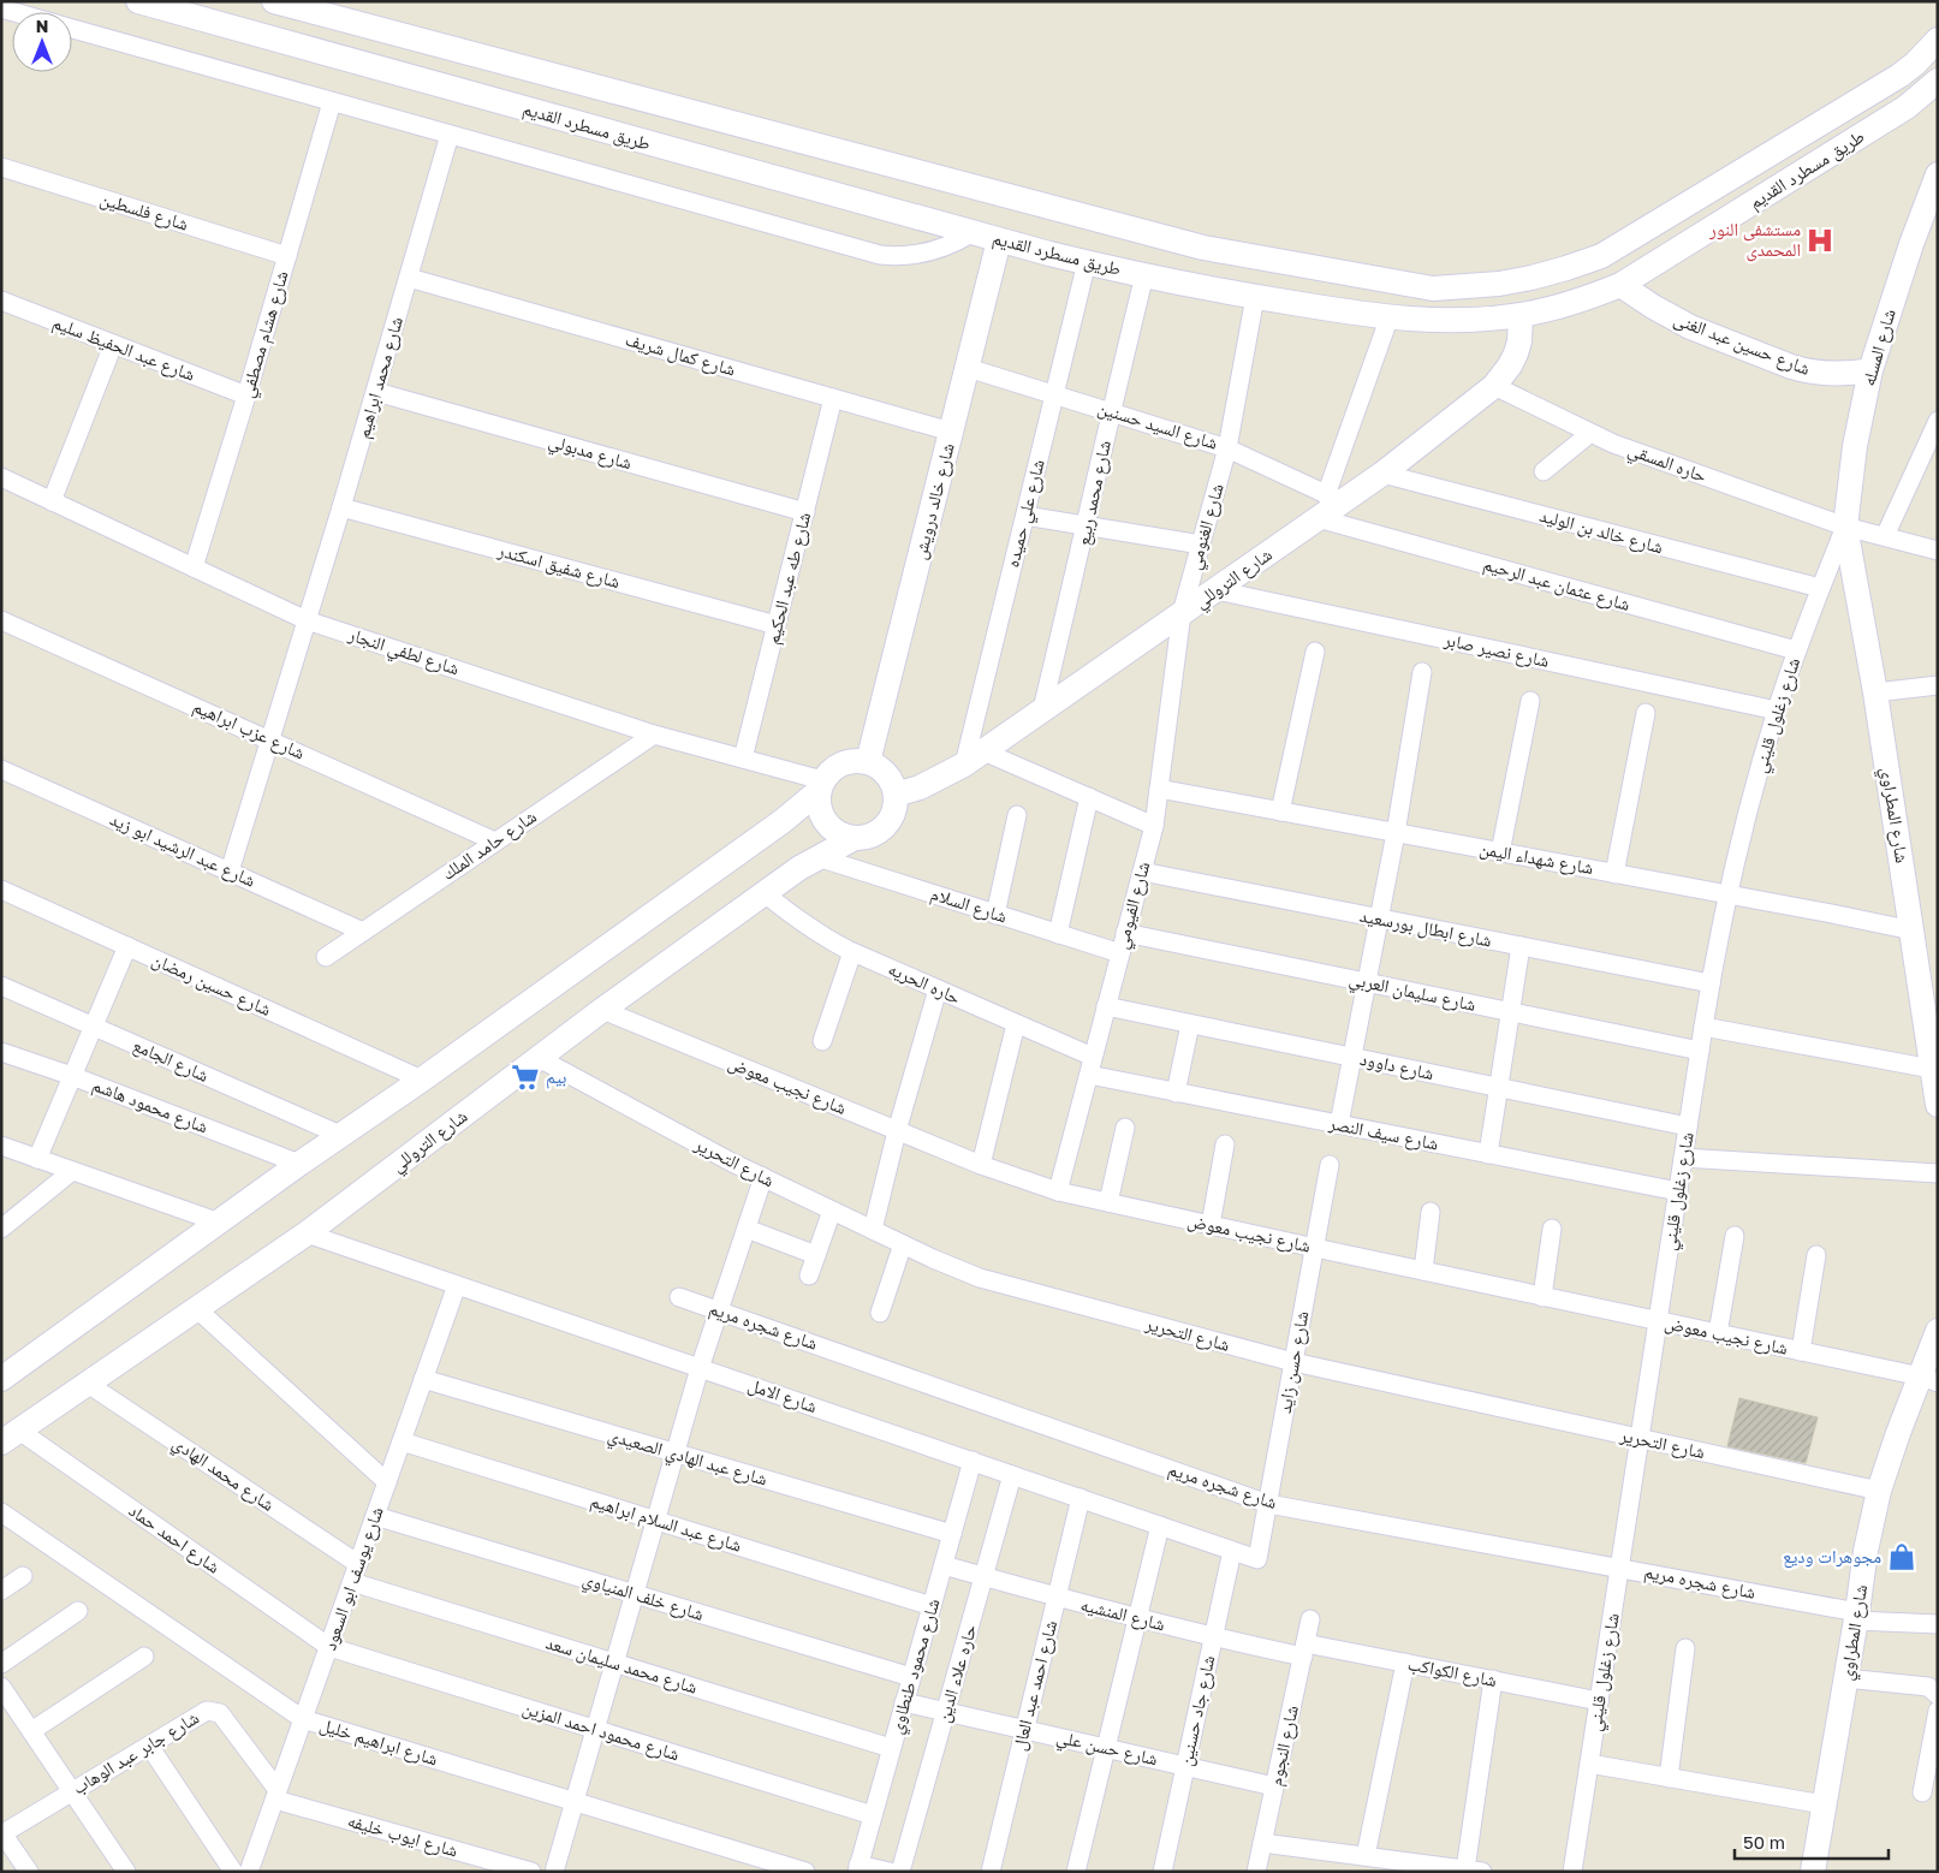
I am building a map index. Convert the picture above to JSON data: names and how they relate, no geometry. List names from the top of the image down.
{
  "streets": {
    "street": [
      "طريق مسطرد القديم",
      "شارع فلسطين",
      "شارع هشام مصطفي",
      "شارع حسين عبد الغنى",
      "شارع المسله",
      "شارع عبد الحفيظ سليم",
      "شارع كمال شريف",
      "شارع محمد ابراهيم",
      "شارع السيد حسنين",
      "شارع مدبولي",
      "حاره المسقي",
      "شارع محمد ربيع",
      "شارع خالد درويش",
      "شارع علي حميده",
      "شارع الغنومي",
      "شارع خالد بن الوليد",
      "شارع شفيق اسكندر",
      "شارع طه عبد الحكيم",
      "شارع التروللي",
      "شارع عثمان عبد الرحيم",
      "شارع نصير صابر",
      "شارع لطفي النجار",
      "شارع زغلول قليني",
      "شارع عزب ابراهيم",
      "شارع المطراوي",
      "شارع حامد الملك",
      "شارع عبد الرشيد ابو زيد",
      "شارع شهداء اليمن",
      "شارع السلام",
      "شارع الفيومي",
      "شارع ابطال بورسعيد",
      "حاره الحريه",
      "شارع حسين رمضان",
      "شارع سليمان العربي",
      "شارع الجامع",
      "شارع داوود",
      "شارع نجيب معوض",
      "شارع محمود هاشم",
      "شارع سيف النصر",
      "شارع التحرير",
      "شارع شجره مريم",
      "شارع حسن زايد",
      "شارع الامل",
      "شارع عبد الهادي الصعيدي",
      "شارع محمد الهادي",
      "شارع عبد السلام ابراهيم",
      "شارع احمد حماد",
      "شارع يوسف ابو السعود",
      "شارع خلف المنياوي",
      "شارع المنشيه",
      "شارع محمد سليمان سعد",
      "شارع محمود طنطاوي",
      "شارع الكواكب",
      "حاره علاء الدين",
      "شارع احمد عبد العال",
      "شارع جاد حسنين",
      "شارع محمود احمد المزين",
      "شارع ابراهيم خليل",
      "شارع النجوم",
      "شارع حسن علي",
      "شارع جابر عبد الوهاب",
      "شارع ايوب خليفه"
    ]
  },
  "crossings": [
    ["طريق مسطرد القديم", "شارع حسين عبد الغنى"],
    ["طريق مسطرد القديم", "شارع محمد ربيع"],
    ["طريق مسطرد القديم", "شارع خالد درويش"],
    ["طريق مسطرد القديم", "شارع علي حميده"],
    ["طريق مسطرد القديم", "شارع الغنومي"],
    ["طريق مسطرد القديم", "شارع التروللي"],
    ["شارع فلسطين", "شارع هشام مصطفي"],
    ["شارع هشام مصطفي", "شارع عبد الحفيظ سليم"],
    ["شارع هشام مصطفي", "شارع لطفي النجار"],
    ["شارع حسين عبد الغنى", "شارع المسله"],
    ["شارع المسله", "حاره المسقي"],
    ["شارع المسله", "شارع زغلول قليني"],
    ["شارع المسله", "شارع المطراوي"],
    ["شارع كمال شريف", "شارع محمد ابراهيم"],
    ["شارع كمال شريف", "شارع خالد درويش"],
    ["شارع كمال شريف", "شارع طه عبد الحكيم"],
    ["شارع محمد ابراهيم", "شارع مدبولي"],
    ["شارع محمد ابراهيم", "شارع شفيق اسكندر"],
    ["شارع محمد ابراهيم", "شارع لطفي النجار"],
    ["شارع محمد ابراهيم", "شارع عزب ابراهيم"],
    ["شارع محمد ابراهيم", "شارع عبد الرشيد ابو زيد"],
    ["شارع السيد حسنين", "شارع محمد ربيع"],
    ["شارع السيد حسنين", "شارع خالد درويش"],
    ["شارع السيد حسنين", "شارع علي حميده"],
    ["شارع السيد حسنين", "شارع الغنومي"],
    ["شارع السيد حسنين", "شارع التروللي"],
    ["شارع مدبولي", "شارع طه عبد الحكيم"],
    ["حاره المسقي", "شارع التروللي"],
    ["حاره المسقي", "شارع زغلول قليني"],
    ["حاره المسقي", "شارع المطراوي"],
    ["شارع محمد ربيع", "شارع التروللي"],
    ["شارع خالد درويش", "شارع التروللي"],
    ["شارع خالد درويش", "شارع لطفي النجار"],
    ["شارع علي حميده", "شارع التروللي"],
    ["شارع الغنومي", "شارع التروللي"],
    ["شارع الغنومي", "شارع الفيومي"],
    ["شارع خالد بن الوليد", "شارع التروللي"],
    ["شارع خالد بن الوليد", "شارع زغلول قليني"],
    ["شارع شفيق اسكندر", "شارع طه عبد الحكيم"],
    ["شارع طه عبد الحكيم", "شارع لطفي النجار"],
    ["شارع التروللي", "شارع عثمان عبد الرحيم"],
    ["شارع التروللي", "شارع نصير صابر"],
    ["شارع التروللي", "شارع لطفي النجار"],
    ["شارع التروللي", "شارع السلام"],
    ["شارع التروللي", "شارع الفيومي"],
    ["شارع التروللي", "حاره الحريه"],
    ["شارع التروللي", "شارع نجيب معوض"],
    ["شارع التروللي", "شارع التحرير"],
    ["شارع التروللي", "شارع الامل"],
    ["شارع التروللي", "شارع محمد الهادي"],
    ["شارع التروللي", "شارع احمد حماد"],
    ["شارع عثمان عبد الرحيم", "شارع زغلول قليني"],
    ["شارع نصير صابر", "شارع زغلول قليني"],
    ["شارع لطفي النجار", "شارع حامد الملك"],
    ["شارع زغلول قليني", "شارع المطراوي"],
    ["شارع زغلول قليني", "شارع شهداء اليمن"],
    ["شارع زغلول قليني", "شارع ابطال بورسعيد"],
    ["شارع زغلول قليني", "شارع سليمان العربي"],
    ["شارع زغلول قليني", "شارع داوود"],
    ["شارع زغلول قليني", "شارع نجيب معوض"],
    ["شارع زغلول قليني", "شارع سيف النصر"],
    ["شارع زغلول قليني", "شارع التحرير"],
    ["شارع زغلول قليني", "شارع شجره مريم"],
    ["شارع زغلول قليني", "شارع الكواكب"],
    ["شارع عزب ابراهيم", "شارع حامد الملك"],
    ["شارع المطراوي", "شارع شهداء اليمن"],
    ["شارع المطراوي", "شارع نجيب معوض"],
    ["شارع المطراوي", "شارع التحرير"],
    ["شارع المطراوي", "شارع شجره مريم"],
    ["شارع حامد الملك", "شارع عبد الرشيد ابو زيد"],
    ["شارع شهداء اليمن", "شارع الفيومي"],
    ["شارع السلام", "شارع الفيومي"],
    ["شارع الفيومي", "شارع ابطال بورسعيد"],
    ["شارع الفيومي", "حاره الحريه"],
    ["شارع الفيومي", "شارع سليمان العربي"],
    ["شارع الفيومي", "شارع داوود"],
    ["شارع الفيومي", "شارع نجيب معوض"],
    ["شارع الفيومي", "شارع سيف النصر"],
    ["حاره الحريه", "شارع سيف النصر"],
    ["شارع نجيب معوض", "شارع حسن زايد"],
    ["شارع التحرير", "شارع حسن زايد"],
    ["شارع شجره مريم", "شارع حسن زايد"],
    ["شارع حسن زايد", "شارع الامل"],
    ["شارع الامل", "شارع يوسف ابو السعود"],
    ["شارع الامل", "شارع محمود طنطاوي"],
    ["شارع الامل", "حاره علاء الدين"],
    ["شارع الامل", "شارع احمد عبد العال"],
    ["شارع الامل", "شارع جاد حسنين"],
    ["شارع عبد الهادي الصعيدي", "شارع يوسف ابو السعود"],
    ["شارع عبد الهادي الصعيدي", "شارع محمود طنطاوي"],
    ["شارع محمد الهادي", "شارع يوسف ابو السعود"],
    ["شارع عبد السلام ابراهيم", "شارع يوسف ابو السعود"],
    ["شارع عبد السلام ابراهيم", "شارع محمود طنطاوي"],
    ["شارع احمد حماد", "شارع يوسف ابو السعود"],
    ["شارع احمد حماد", "شارع محمود احمد المزين"],
    ["شارع يوسف ابو السعود", "شارع خلف المنياوي"],
    ["شارع يوسف ابو السعود", "شارع محمد سليمان سعد"],
    ["شارع يوسف ابو السعود", "شارع محمود احمد المزين"],
    ["شارع يوسف ابو السعود", "شارع ابراهيم خليل"],
    ["شارع يوسف ابو السعود", "شارع جابر عبد الوهاب"],
    ["شارع يوسف ابو السعود", "شارع ايوب خليفه"],
    ["شارع خلف المنياوي", "شارع محمود طنطاوي"],
    ["شارع المنشيه", "شارع محمود طنطاوي"],
    ["شارع المنشيه", "شارع الكواكب"],
    ["شارع المنشيه", "حاره علاء الدين"],
    ["شارع المنشيه", "شارع احمد عبد العال"],
    ["شارع المنشيه", "شارع جاد حسنين"],
    ["شارع المنشيه", "شارع النجوم"],
    ["شارع محمد سليمان سعد", "شارع محمود طنطاوي"],
    ["شارع محمود طنطاوي", "شارع محمود احمد المزين"],
    ["شارع محمود طنطاوي", "شارع حسن علي"],
    ["شارع الكواكب", "شارع النجوم"],
    ["حاره علاء الدين", "شارع حسن علي"],
    ["شارع احمد عبد العال", "شارع حسن علي"],
    ["شارع جاد حسنين", "شارع حسن علي"],
    ["شارع النجوم", "شارع حسن علي"],
    ["شارع جابر عبد الوهاب", "شارع ايوب خليفه"]
  ],
  "places": {
    "hospital": ["مستشفى النور المحمدى"],
    "supermarket": ["بيم"],
    "shop": ["مجوهرات وديع"]
  },
  "scale_bar": "50 m",
  "north": "top"
}
